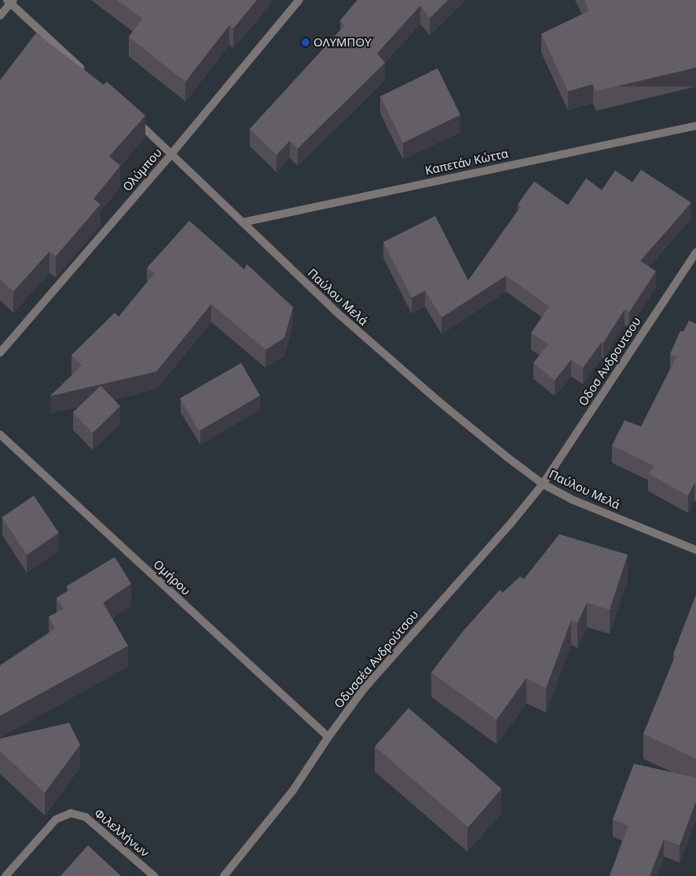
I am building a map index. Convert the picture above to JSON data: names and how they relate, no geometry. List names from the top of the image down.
{
  "streets": {
    "street": [
      "Καπετάν Κώττα",
      "Ολύμπου",
      "Παύλου Μελά",
      "Οδοσ Ανδρουτσου",
      "Ομήρου",
      "Οδυσσέα Ανδρούτσου",
      "Φιλελλήνων"
    ]
  },
  "crossings": [
    ["Καπετάν Κώττα", "Παύλου Μελά"],
    ["Ολύμπου", "Παύλου Μελά"],
    ["Παύλου Μελά", "Οδοσ Ανδρουτσου"],
    ["Παύλου Μελά", "Οδυσσέα Ανδρούτσου"],
    ["Οδοσ Ανδρουτσου", "Οδυσσέα Ανδρούτσου"],
    ["Ομήρου", "Οδυσσέα Ανδρούτσου"]
  ],
  "places": ["ΟΛΥΜΠΟΥ"]
}
